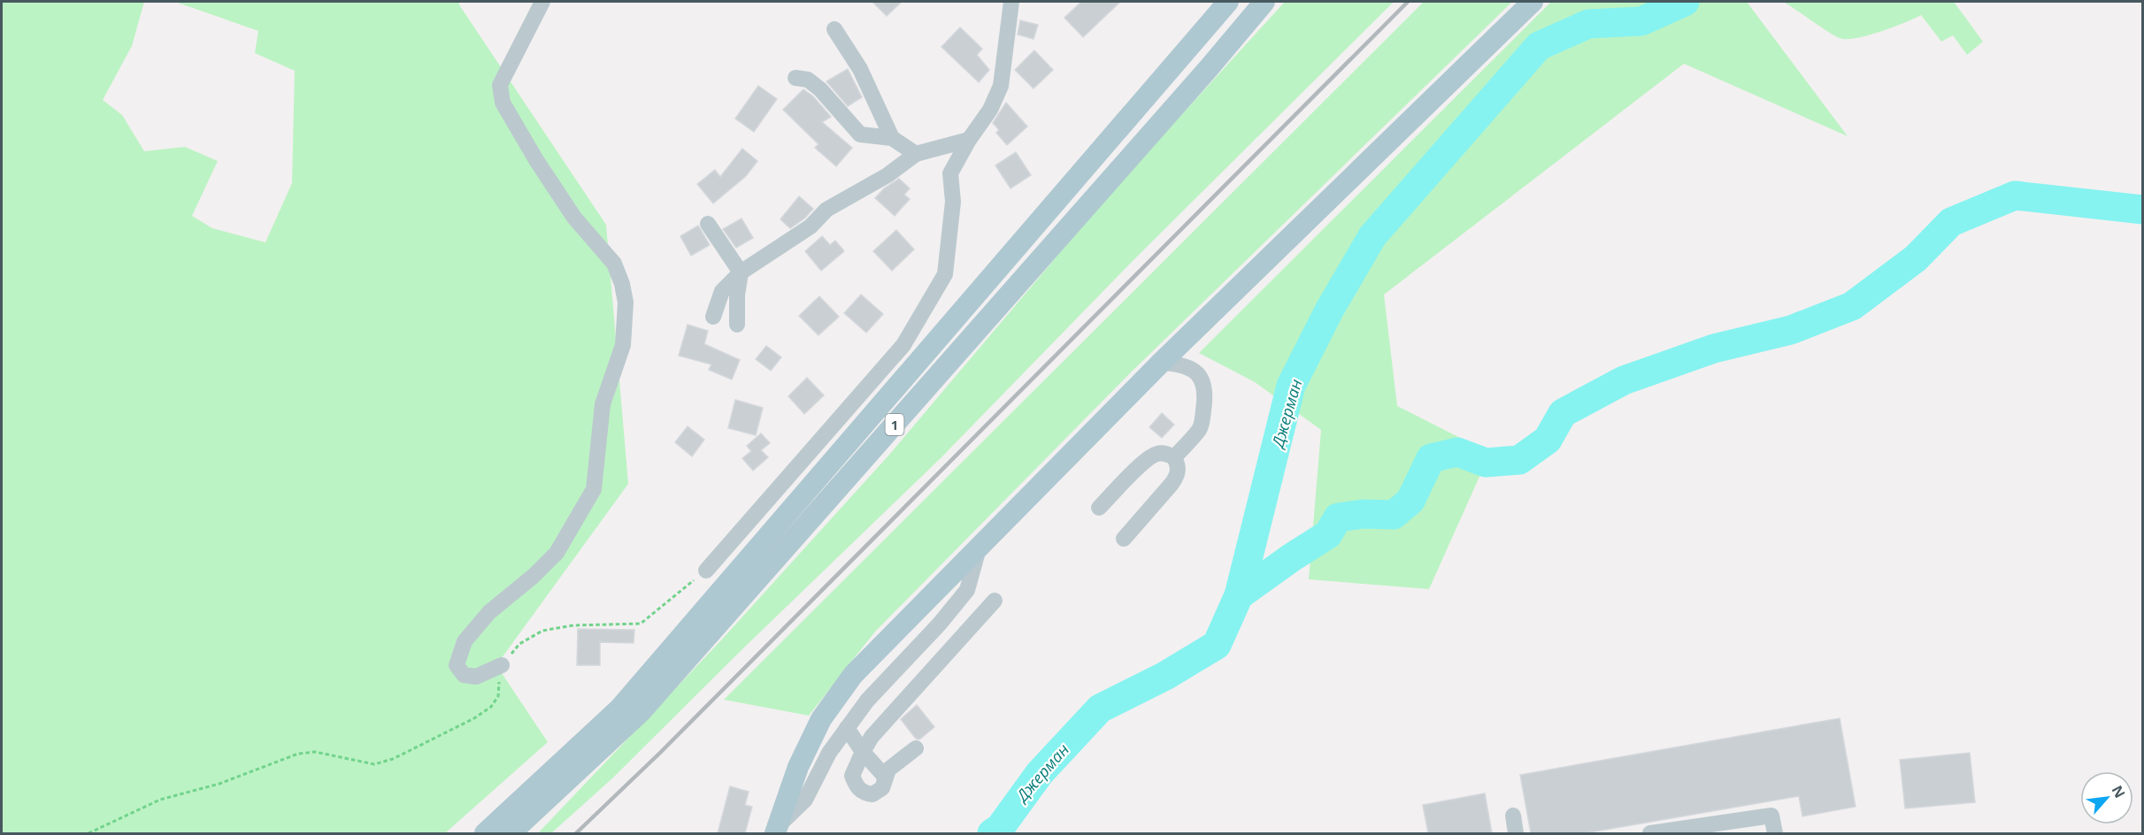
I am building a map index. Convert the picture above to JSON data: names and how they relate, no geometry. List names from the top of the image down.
{
  "streets": {
    "main road": ["1"]
  },
  "water": ["Джерман"],
  "north": "top right"
}
